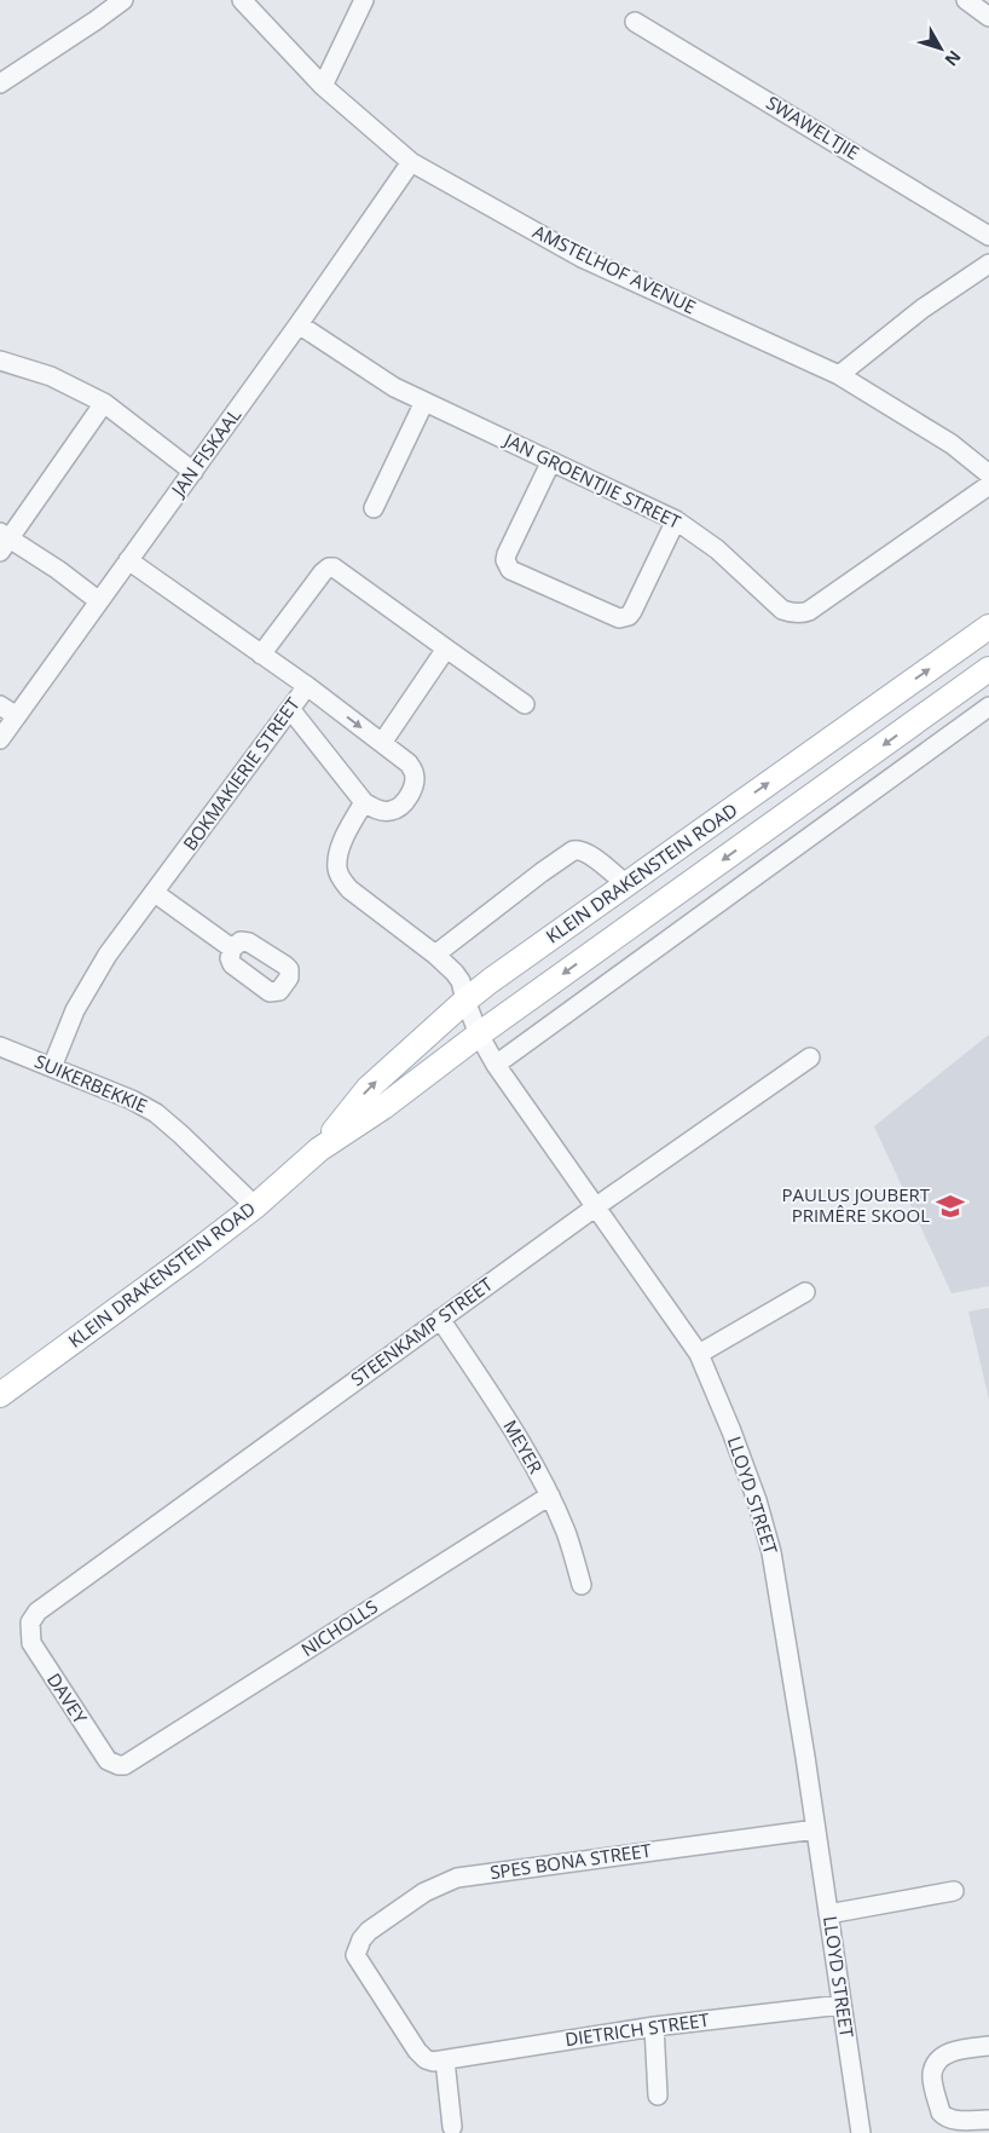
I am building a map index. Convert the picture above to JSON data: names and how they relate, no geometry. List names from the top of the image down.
{
  "streets": {
    "main road": ["KLEIN DRAKENSTEIN ROAD"],
    "street": [
      "SWAWELTJIE",
      "AMSTELHOF AVENUE",
      "JAN FISKAAL",
      "JAN GROENTJIE STREET",
      "BOKMAKIERIE STREET",
      "SUIKERBEKKIE",
      "STEENKAMP STREET",
      "MEYER",
      "LLOYD STREET",
      "NICHOLLS",
      "DAVEY",
      "SPES BONA STREET",
      "DIETRICH STREET"
    ]
  },
  "crossings": [
    ["AMSTELHOF AVENUE", "JAN FISKAAL"],
    ["JAN FISKAAL", "JAN GROENTJIE STREET"],
    ["JAN FISKAAL", "BOKMAKIERIE STREET"],
    ["BOKMAKIERIE STREET", "SUIKERBEKKIE"],
    ["KLEIN DRAKENSTEIN ROAD", "SUIKERBEKKIE"],
    ["KLEIN DRAKENSTEIN ROAD", "LLOYD STREET"],
    ["STEENKAMP STREET", "MEYER"],
    ["STEENKAMP STREET", "LLOYD STREET"],
    ["STEENKAMP STREET", "DAVEY"],
    ["MEYER", "NICHOLLS"],
    ["LLOYD STREET", "SPES BONA STREET"],
    ["LLOYD STREET", "DIETRICH STREET"],
    ["NICHOLLS", "DAVEY"],
    ["SPES BONA STREET", "DIETRICH STREET"]
  ],
  "places": {
    "school or university": ["PAULUS JOUBERT PRIMÊRE SKOOL"]
  },
  "north": "bottom right"
}
